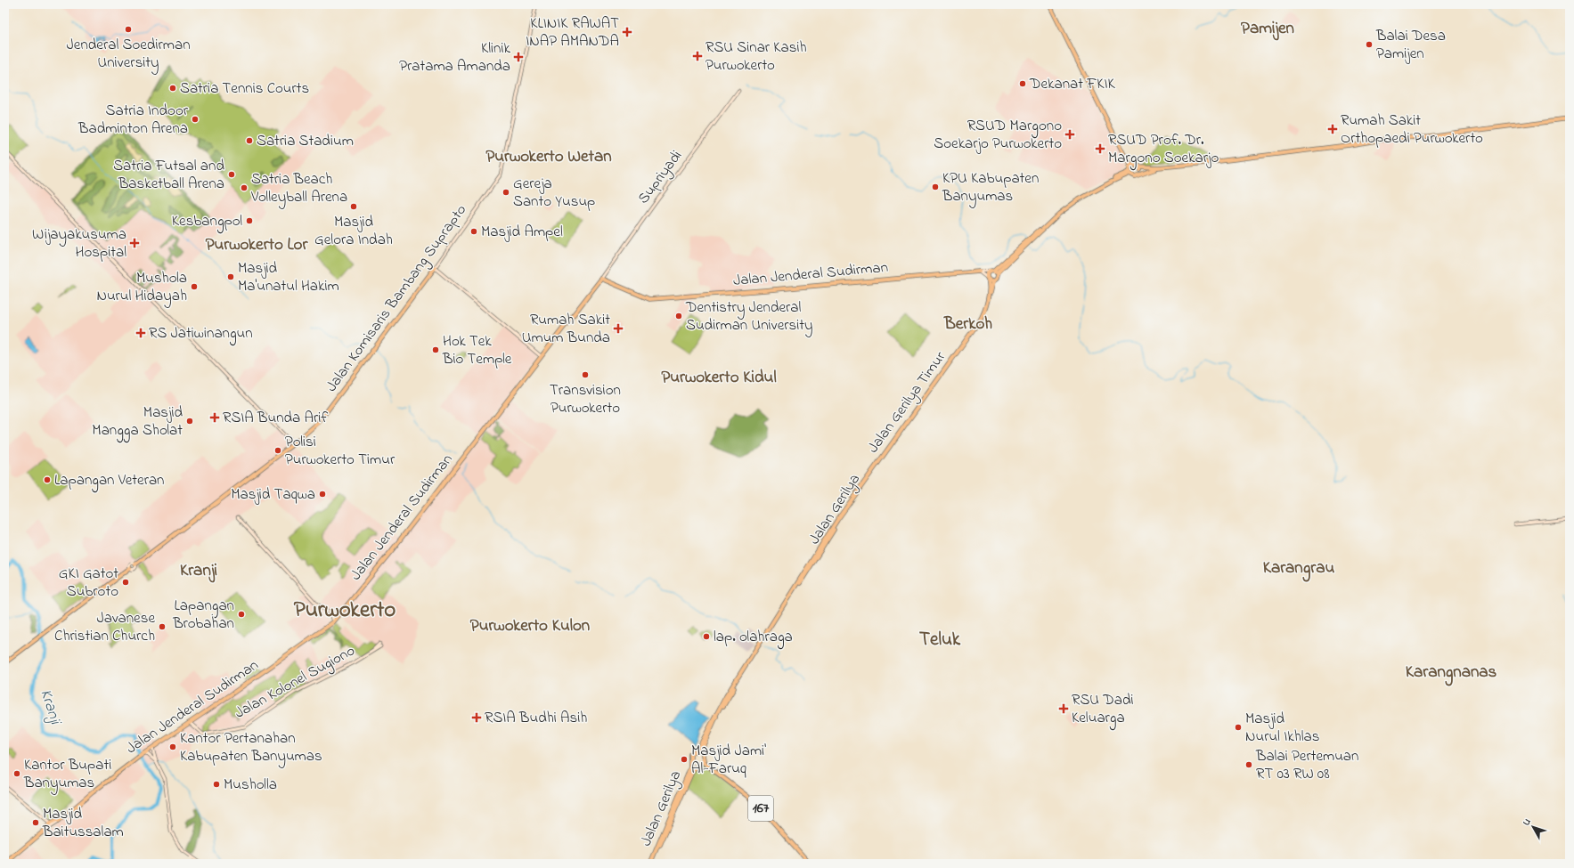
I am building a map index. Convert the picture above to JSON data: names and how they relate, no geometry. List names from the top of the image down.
{
  "streets": {
    "main road": [
      "Supriyadi",
      "Jalan Jenderal Sudirman",
      "Jalan Komisaris Bambang Suprapto",
      "Jalan Gerilya Timur",
      "Jalan Gerilya",
      "Jalan Kolonel Sugiono",
      "167"
    ]
  },
  "crossings": [
    ["Supriyadi", "Jalan Jenderal Sudirman"],
    ["Jalan Jenderal Sudirman", "Jalan Kolonel Sugiono"],
    ["Jalan Gerilya Timur", "Jalan Gerilya"],
    ["Jalan Gerilya", "167"]
  ],
  "districts": [
    "Pamijen",
    "Purwokerto Wetan",
    "Purwokerto Lor",
    "Berkoh",
    "Purwokerto Kidul",
    "Karangrau",
    "Kranji",
    "Purwokerto",
    "Purwokerto Kulon",
    "Teluk",
    "Karangnanas"
  ],
  "water": ["Kranji"],
  "places": {
    "other": [
      "Jenderal Soedirman University",
      "Balai Desa Pamijen",
      "Dekanat FKIK",
      "Satria Tennis Courts",
      "Satria Indoor Badminton Arena",
      "Satria Stadium",
      "Satria Futsal and Basketball Arena",
      "KPU Kabupaten Banyumas",
      "Satria Beach Volleyball Arena",
      "Gereja Santo Yusup",
      "Masjid Gelora Indah",
      "Kesbangpol",
      "Masjid Ampel",
      "Masjid Ma'unatul Hakim",
      "Mushola Nurul Hidayah",
      "Dentistry Jenderal Sudirman University",
      "Hok Tek Bio Temple",
      "Transvision Purwokerto",
      "Masjid Mangga Sholat",
      "Polisi Purwokerto Timur",
      "Lapangan Veteran",
      "Masjid Taqwa",
      "GKI Gatot Subroto",
      "Lapangan Brobahan",
      "Javanese Christian Church",
      "lap. olahraga",
      "Masjid Nurul Ikhlas",
      "Kantor Pertanahan Kabupaten Banyumas",
      "Masjid Jami' Al-Faruq",
      "Balai Pertemuan RT 03 RW 08",
      "Kantor Bupati Banyumas",
      "Musholla",
      "Masjid Baitussalam"
    ],
    "health": [
      "KLINIK RAWAT INAP AMANDA",
      "RSU Sinar Kasih Purwokerto",
      "Klinik Pratama Amanda",
      "Rumah Sakit Orthopaedi Purwokerto",
      "RSUD Margono Soekarjo Purwokerto",
      "RSUD Prof. Dr. Margono Soekarjo",
      "Wijayakusuma Hospital",
      "Rumah Sakit Umum Bunda",
      "RS Jatiwinangun",
      "RSIA Bunda Arif",
      "RSU Dadi Keluarga",
      "RSIA Budhi Asih"
    ]
  },
  "north": "top left"
}
